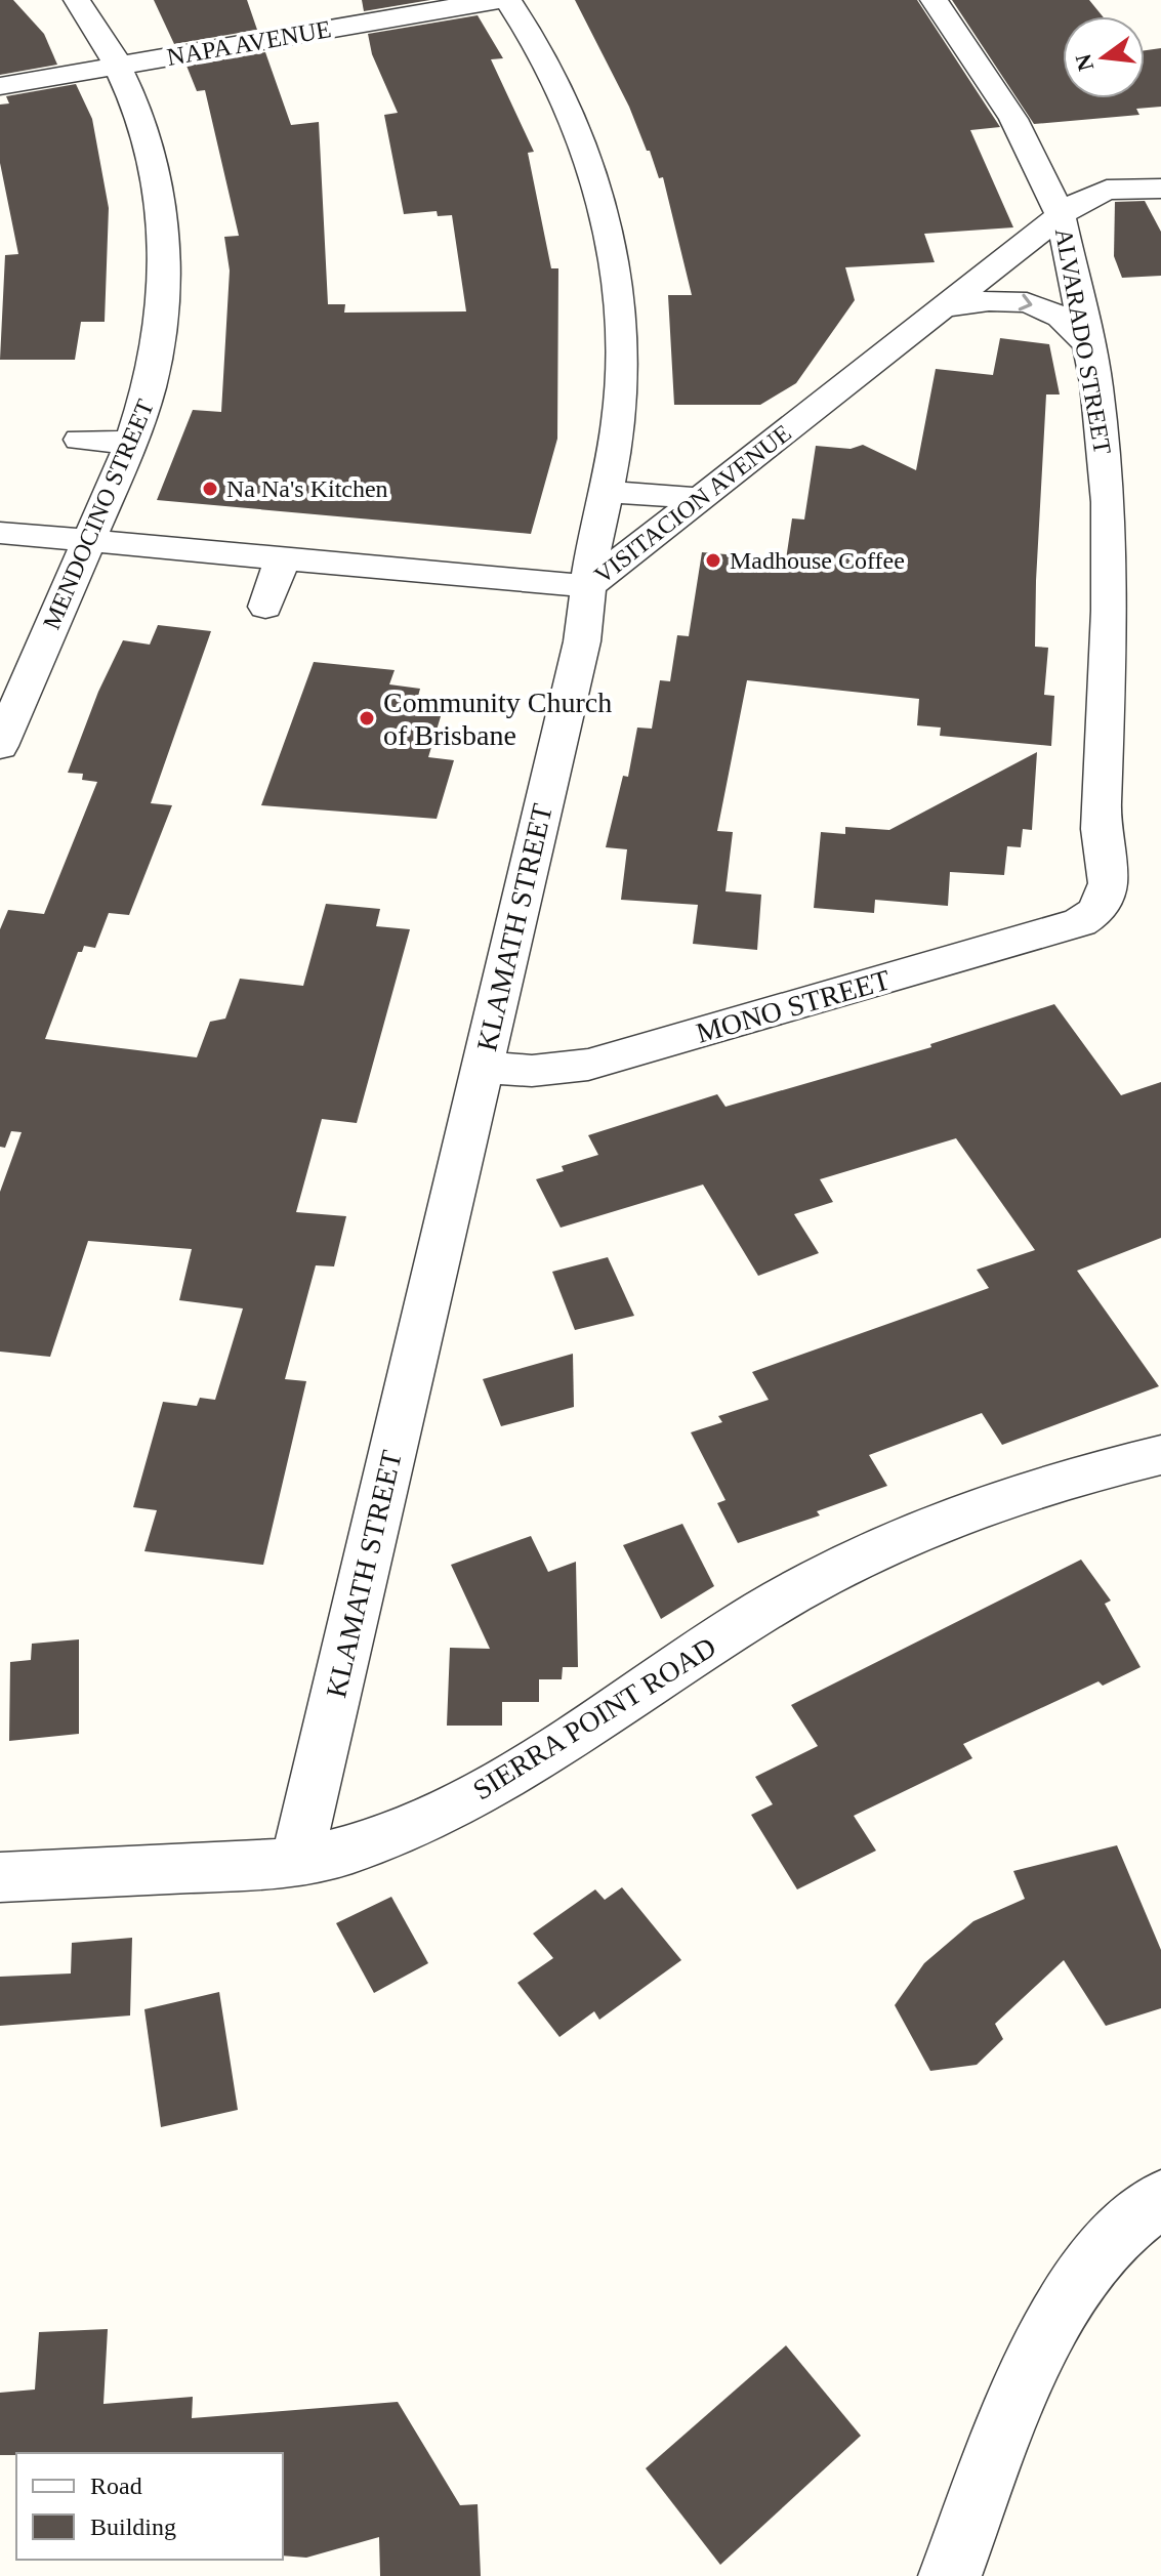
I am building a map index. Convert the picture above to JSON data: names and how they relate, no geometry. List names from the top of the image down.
{
  "streets": {
    "street": [
      "NAPA AVENUE",
      "ALVARADO STREET",
      "VISITACION AVENUE",
      "MENDOCINO STREET",
      "KLAMATH STREET",
      "MONO STREET",
      "SIERRA POINT ROAD"
    ]
  },
  "crossings": [
    ["NAPA AVENUE", "MENDOCINO STREET"],
    ["ALVARADO STREET", "VISITACION AVENUE"],
    ["ALVARADO STREET", "MONO STREET"],
    ["VISITACION AVENUE", "MENDOCINO STREET"],
    ["VISITACION AVENUE", "KLAMATH STREET"],
    ["KLAMATH STREET", "MONO STREET"],
    ["KLAMATH STREET", "SIERRA POINT ROAD"]
  ],
  "places": ["Na Na's Kitchen", "Madhouse Coffee", "Community Church of Brisbane"],
  "legend": ["Road", "Building"],
  "north": "left"
}
